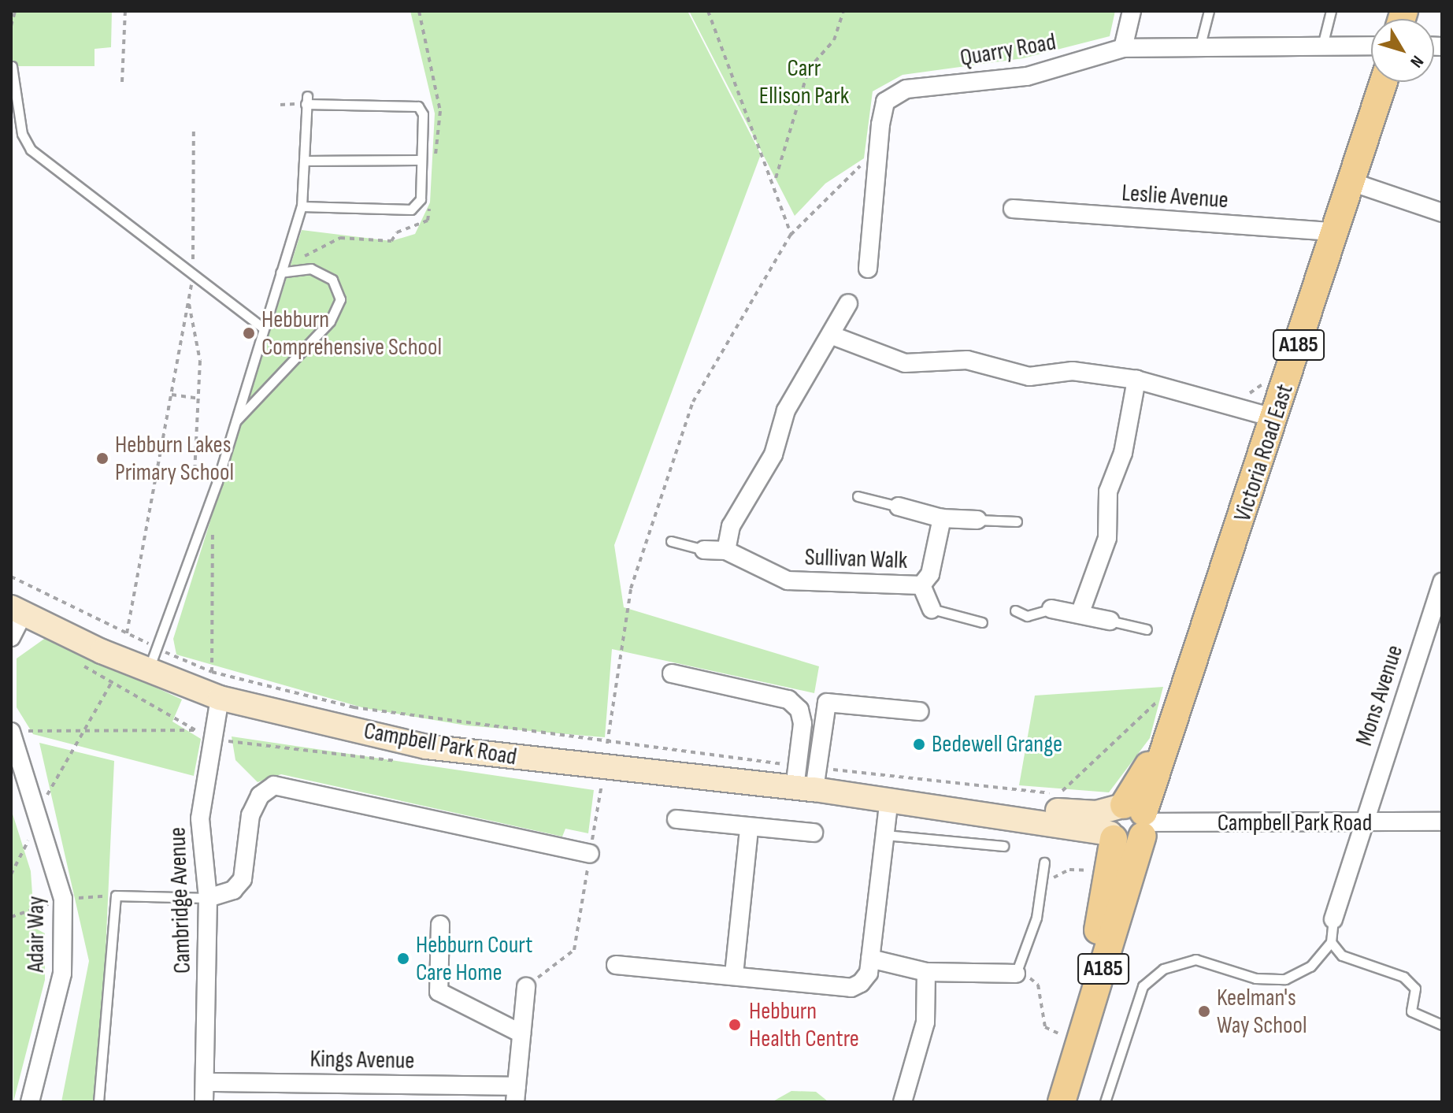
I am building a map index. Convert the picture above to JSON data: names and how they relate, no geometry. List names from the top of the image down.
{
  "streets": {
    "main road": ["A185", "Victoria Road East"],
    "street": [
      "Quarry Road",
      "Leslie Avenue",
      "Sullivan Walk",
      "Mons Avenue",
      "Campbell Park Road",
      "Cambridge Avenue",
      "Adair Way",
      "Kings Avenue"
    ]
  },
  "crossings": [
    ["Leslie Avenue", "Victoria Road East"],
    ["A185", "Campbell Park Road"],
    ["Victoria Road East", "Campbell Park Road"],
    ["Mons Avenue", "Campbell Park Road"],
    ["Campbell Park Road", "Cambridge Avenue"],
    ["Cambridge Avenue", "Kings Avenue"]
  ],
  "parks": ["Carr Ellison Park"],
  "places": [
    "Hebburn Comprehensive School",
    "Hebburn Lakes Primary School",
    "Bedewell Grange",
    "Hebburn Court Care Home",
    "Keelman's Way School",
    "Hebburn Health Centre"
  ],
  "north": "bottom right"
}
